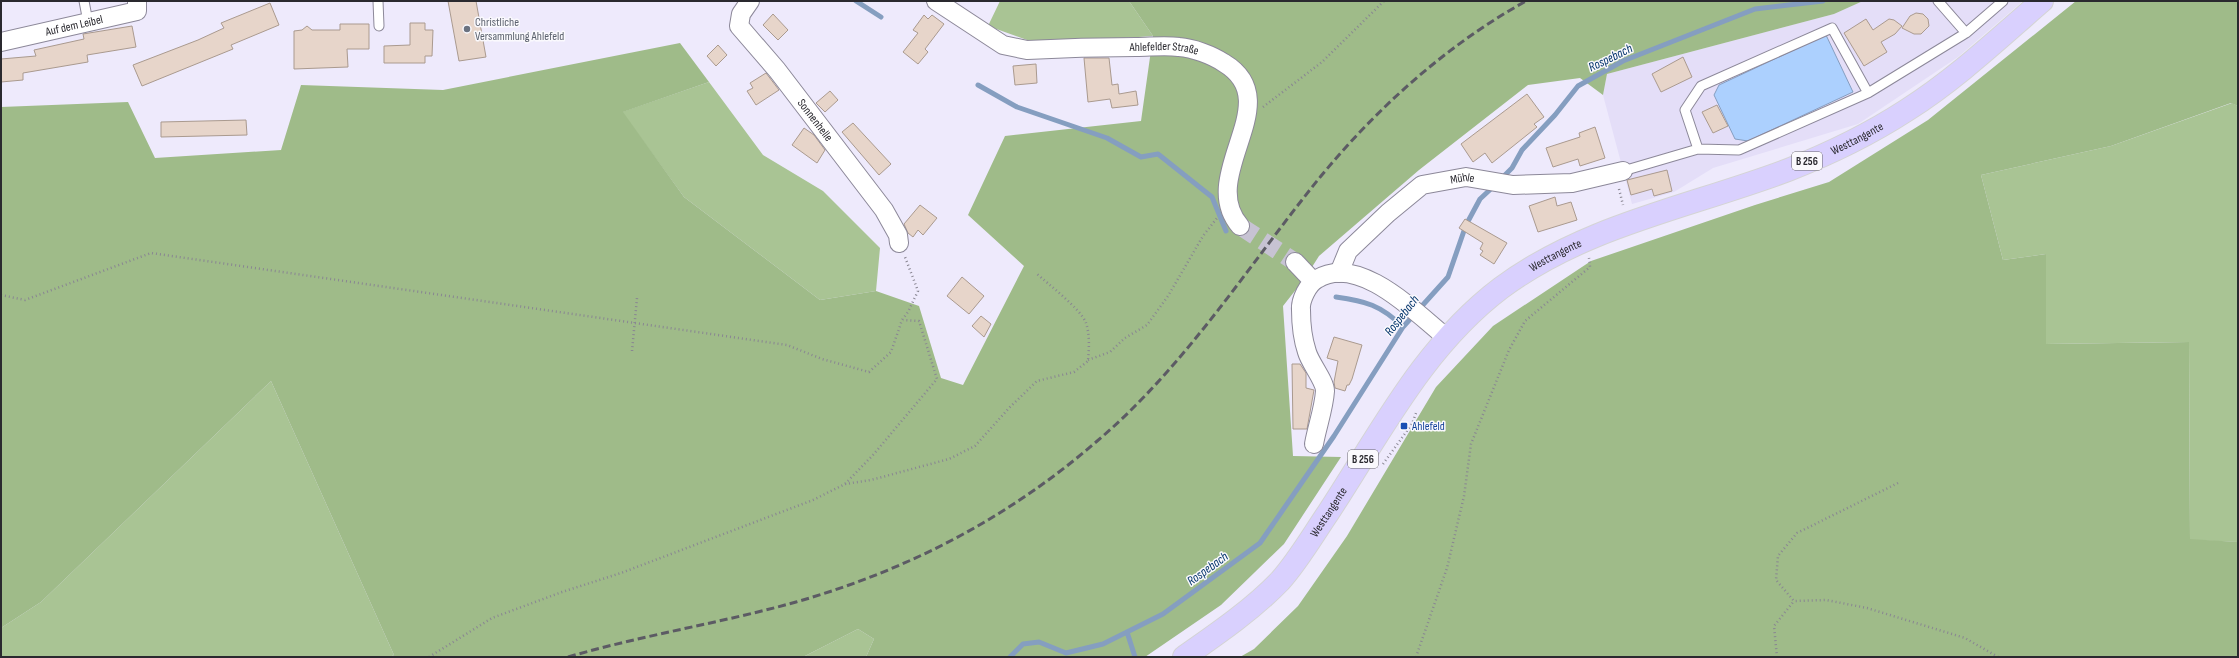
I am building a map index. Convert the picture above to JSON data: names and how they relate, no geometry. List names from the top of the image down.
{
  "streets": {
    "main road": ["Westtangente", "B 256"],
    "street": [
      "Auf dem Leibel",
      "Ahlefelder Straße",
      "Sonnenhelle",
      "Mühle"
    ]
  },
  "water": ["Rospebach"],
  "places": {
    "other": ["Christliche Versammlung Ahlefeld"],
    "transit": ["Ahlefeld"]
  }
}
